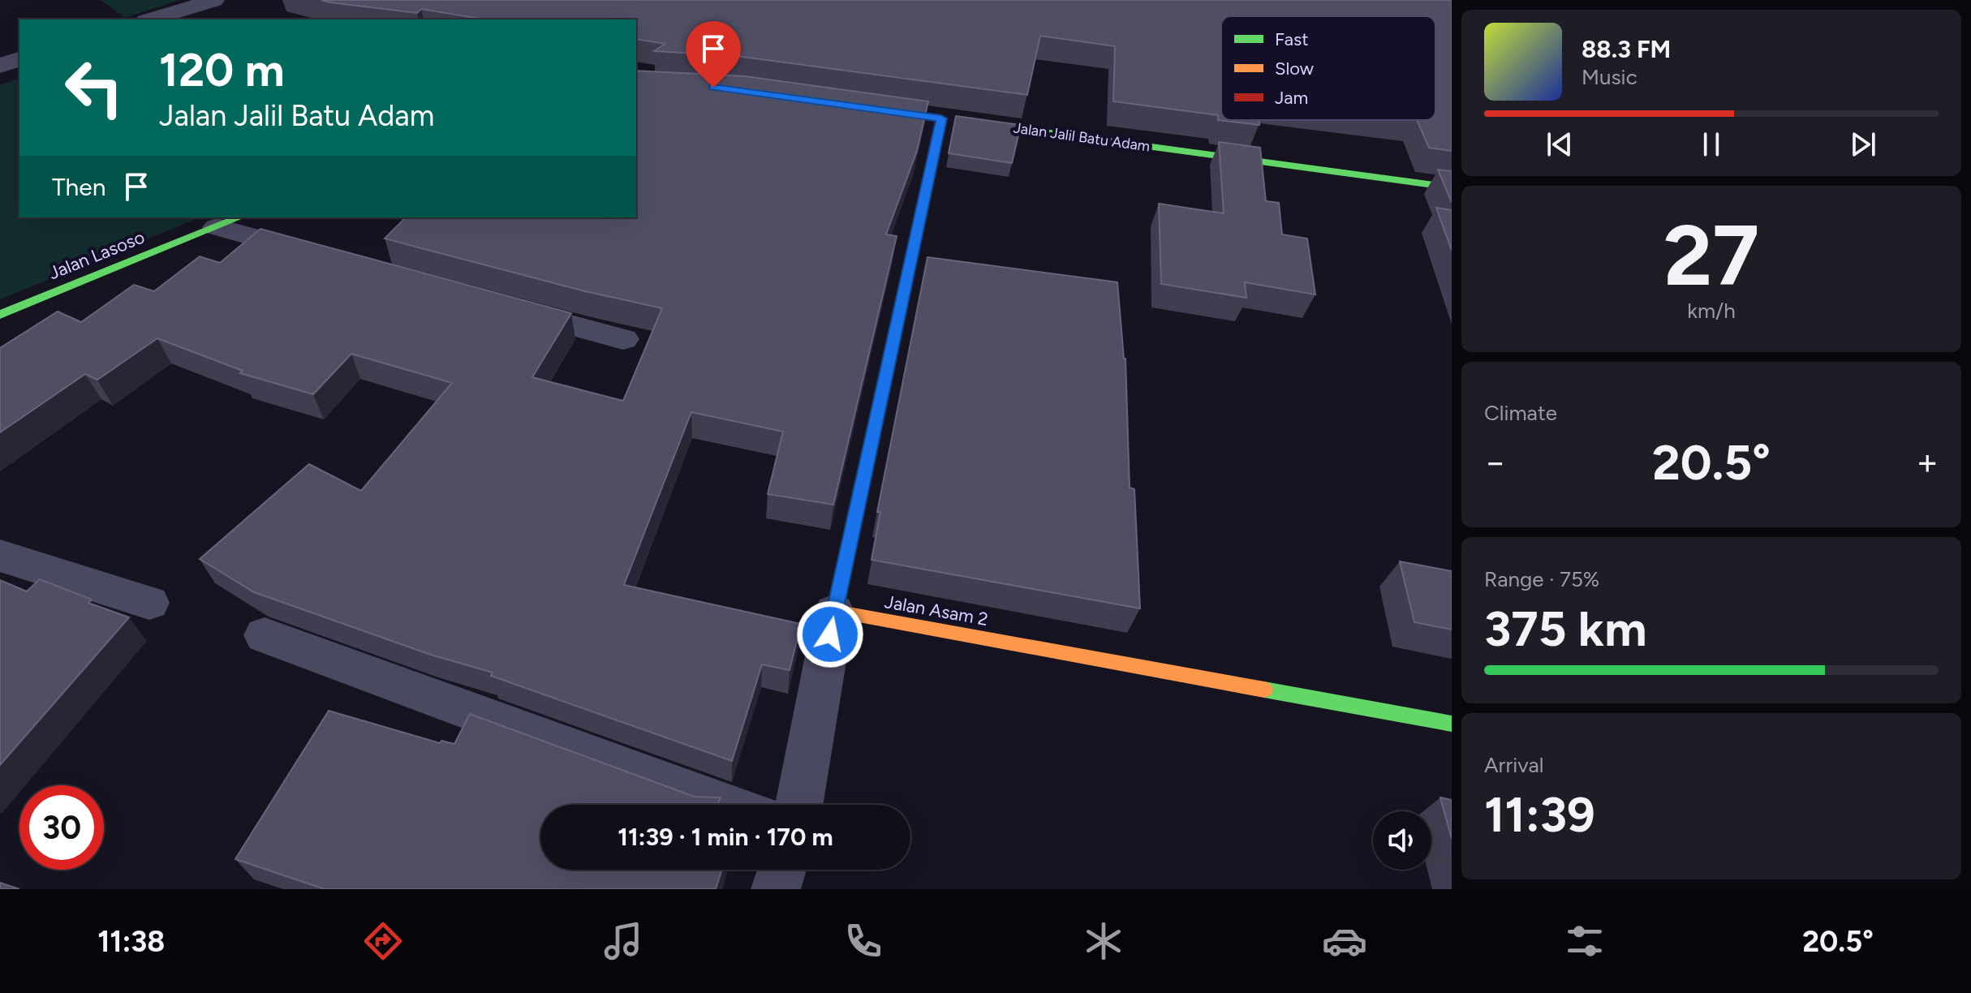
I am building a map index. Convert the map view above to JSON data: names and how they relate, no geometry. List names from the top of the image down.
{
  "streets": {
    "street": ["Jalan Jalil Batu Adam", "Jalan Lasoso", "Jalan Asam 2"]
  },
  "crossings": [
    ["Jalan Jalil Batu Adam", "Jalan Asam 2"]
  ],
  "legend": ["Fast", "Slow", "Jam"],
  "page": {
    "turn": ["120 m", "Jalan Jalil Batu Adam"],
    "song": ["88.3 FM", "Music"],
    "then": "Then",
    "tile": [
      ["27", "km/h"],
      "Climate",
      ["Range · 75%", "375 km"],
      ["Arrival", "11:39"]
    ],
    "heat": ["−", "20.5°", "+"],
    "limit": "30",
    "trip": "11:39 · 1 min · 170 m",
    "tabs": ["11:38", "20.5°"]
  }
}
